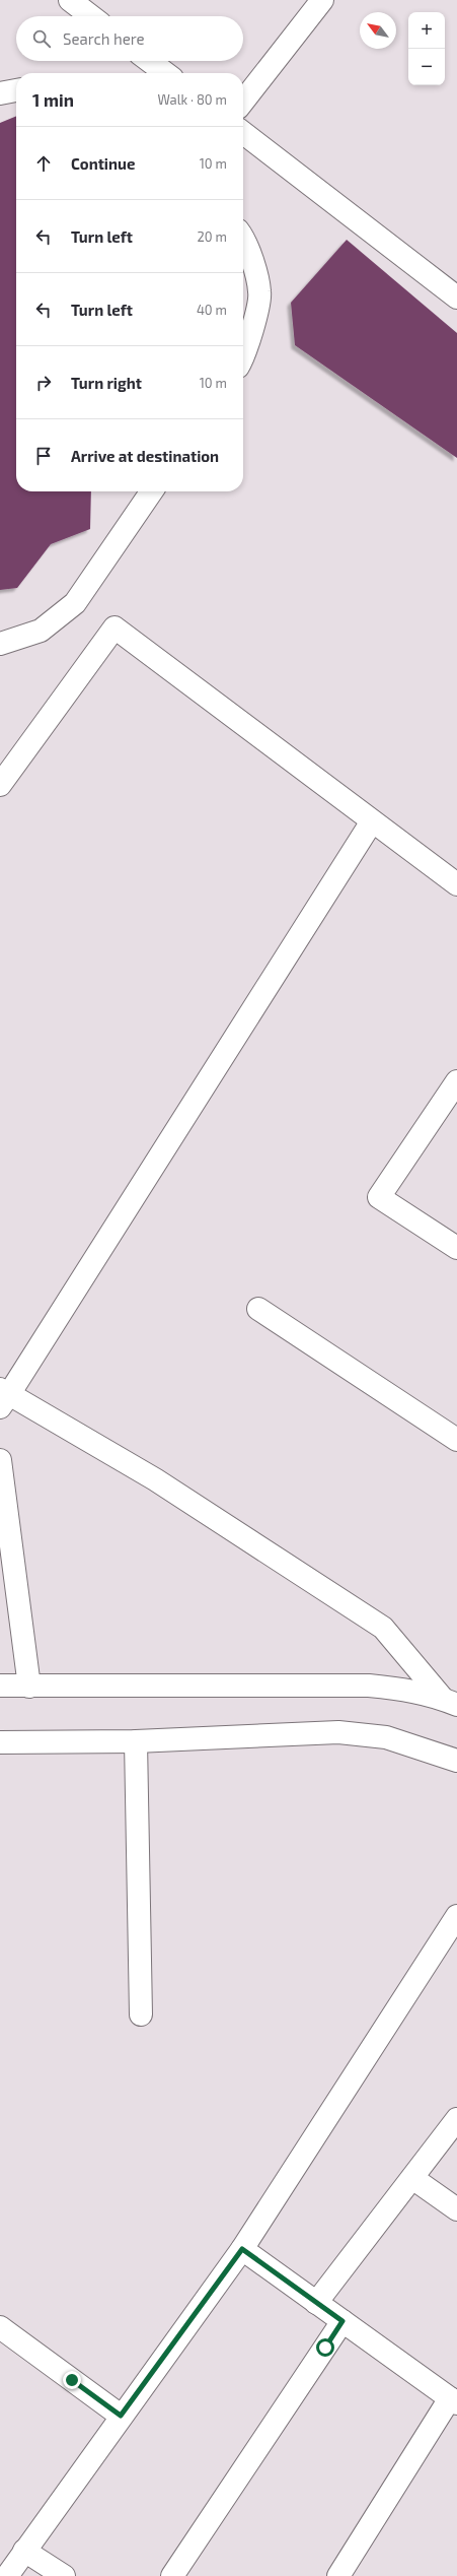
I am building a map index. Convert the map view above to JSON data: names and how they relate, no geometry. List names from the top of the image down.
{
  "north": "top left",
  "page": {
    "map_buttons": ["+", "−"],
    "search": "Search here",
    "heading": ["1 min", "Walk · 80 m"],
    "list": [
      ["Continue", "10 m"],
      ["Turn left", "20 m"],
      ["Turn left", "40 m"],
      ["Turn right", "10 m"],
      "Arrive at destination"
    ]
  }
}
